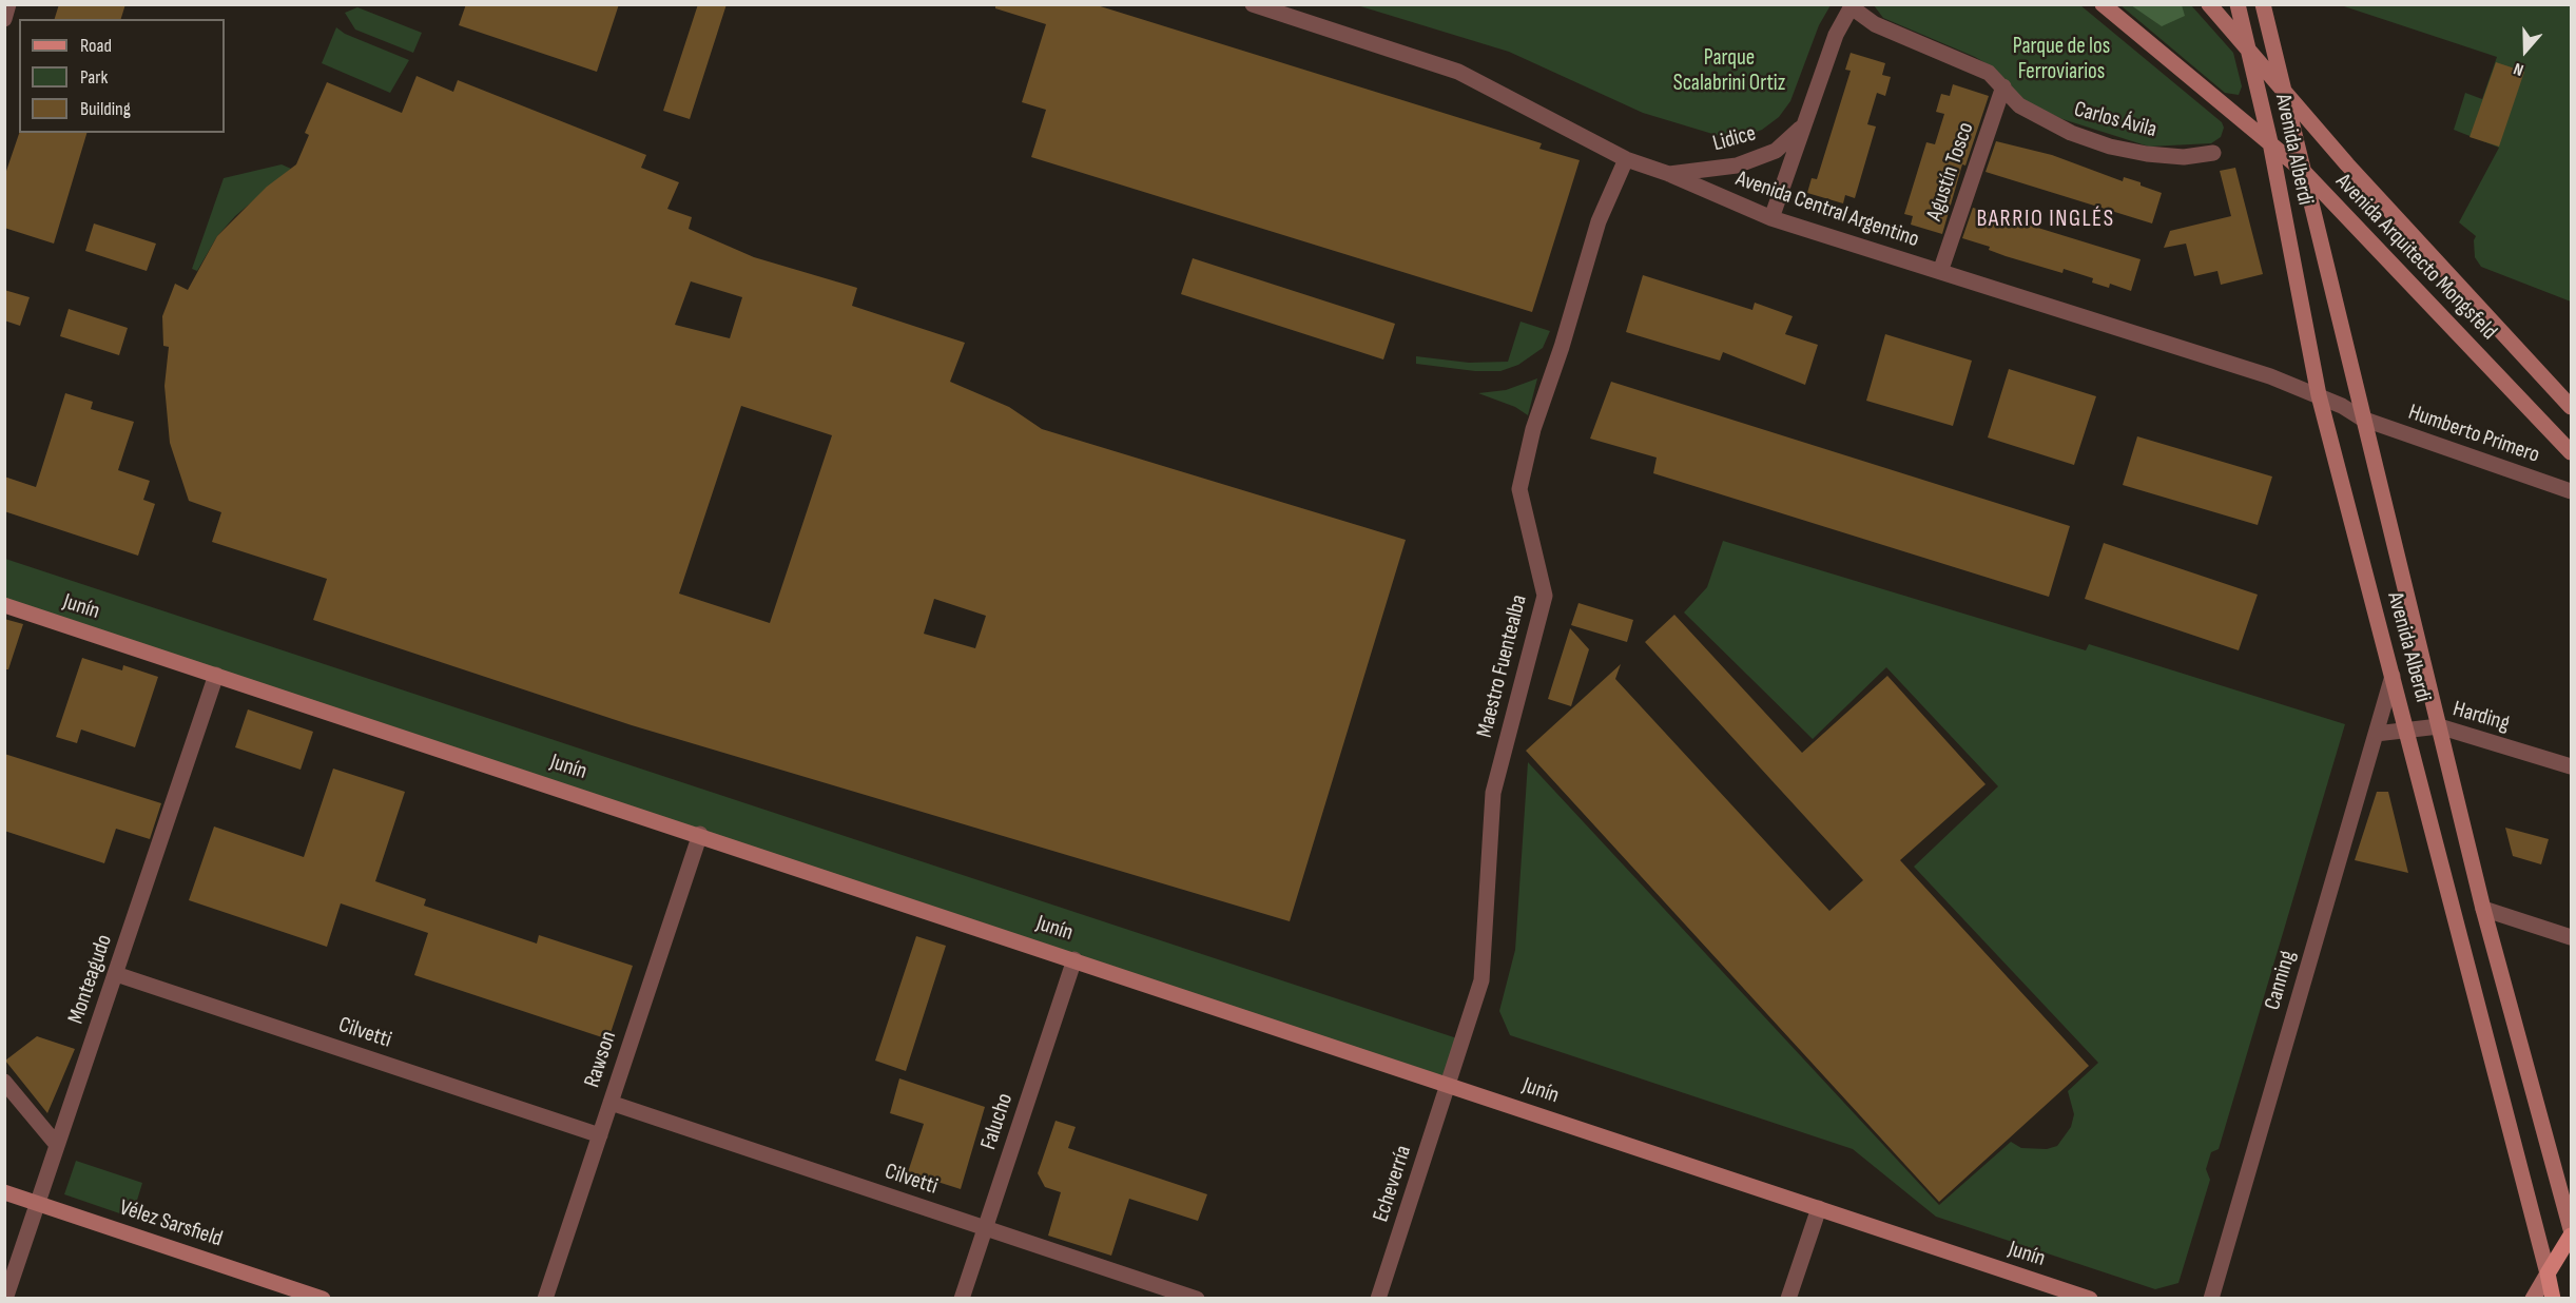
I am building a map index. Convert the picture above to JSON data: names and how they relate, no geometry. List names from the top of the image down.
{
  "streets": {
    "main road": [
      "Avenida Alberdi",
      "Avenida Arquitecto Mongsfeld",
      "Junín",
      "Vélez Sarsfield"
    ],
    "street": [
      "Carlos Ávila",
      "Lidice",
      "Agustín Tosco",
      "Avenida Central Argentino",
      "Humberto Primero",
      "Maestro Fuentealba",
      "Harding",
      "Monteagudo",
      "Canning",
      "Cilvetti",
      "Rawson",
      "Falucho",
      "Echeverría"
    ]
  },
  "crossings": [
    ["Carlos Ávila", "Lidice"],
    ["Carlos Ávila", "Agustín Tosco"],
    ["Lidice", "Avenida Central Argentino"],
    ["Avenida Alberdi", "Avenida Central Argentino"],
    ["Avenida Alberdi", "Avenida Arquitecto Mongsfeld"],
    ["Avenida Alberdi", "Humberto Primero"],
    ["Avenida Alberdi", "Harding"],
    ["Avenida Alberdi", "Canning"],
    ["Agustín Tosco", "Avenida Central Argentino"],
    ["Avenida Central Argentino", "Humberto Primero"],
    ["Avenida Central Argentino", "Maestro Fuentealba"],
    ["Junín", "Maestro Fuentealba"],
    ["Junín", "Monteagudo"],
    ["Junín", "Rawson"],
    ["Junín", "Falucho"],
    ["Junín", "Echeverría"],
    ["Maestro Fuentealba", "Echeverría"],
    ["Harding", "Canning"],
    ["Monteagudo", "Cilvetti"],
    ["Monteagudo", "Vélez Sarsfield"],
    ["Cilvetti", "Rawson"],
    ["Cilvetti", "Falucho"]
  ],
  "districts": ["BARRIO INGLÉS"],
  "parks": ["Parque de los Ferroviarios", "Parque Scalabrini Ortiz"],
  "legend": ["Road", "Park", "Building"],
  "north": "bottom"
}
